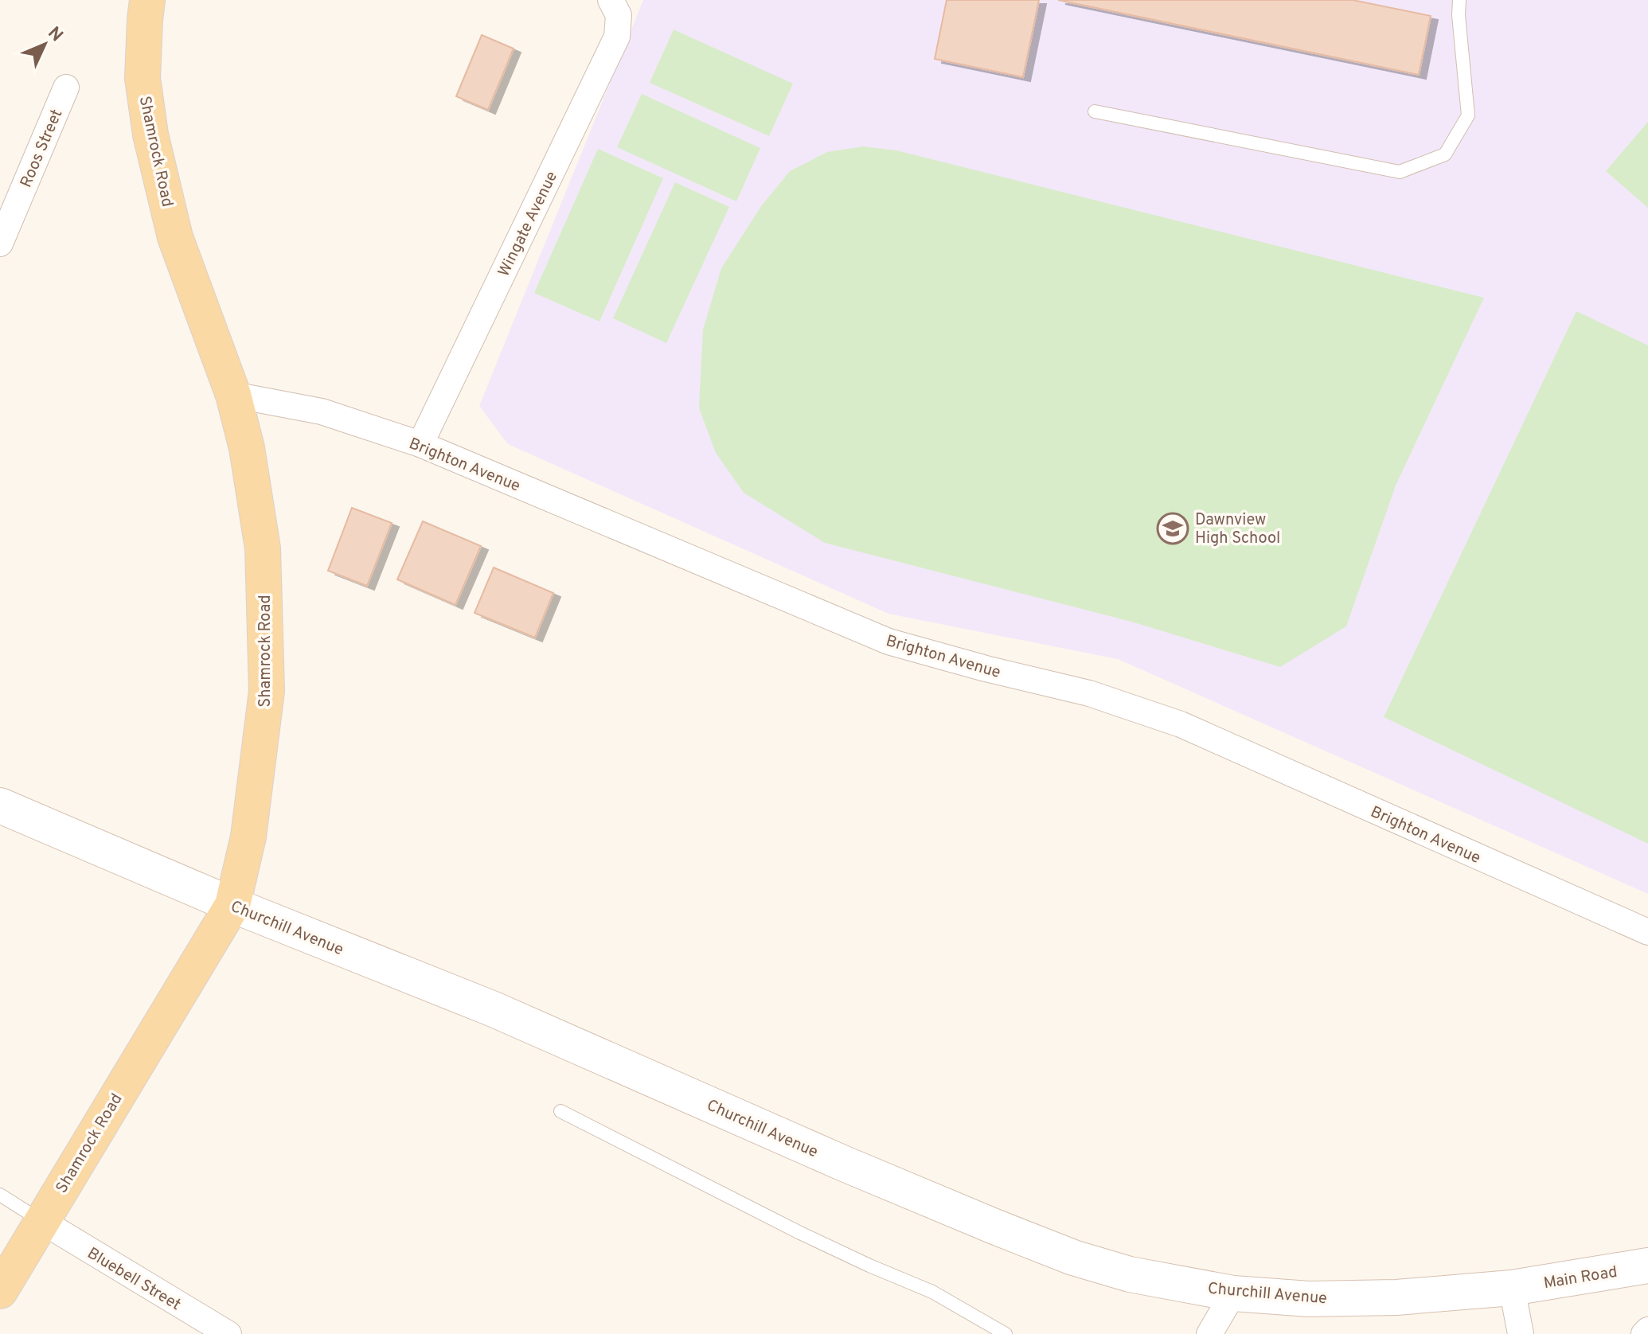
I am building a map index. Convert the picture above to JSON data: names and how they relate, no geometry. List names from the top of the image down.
{
  "streets": {
    "main road": ["Shamrock Road"],
    "street": [
      "Roos Street",
      "Wingate Avenue",
      "Brighton Avenue",
      "Churchill Avenue",
      "Main Road",
      "Bluebell Street"
    ]
  },
  "crossings": [
    ["Shamrock Road", "Brighton Avenue"],
    ["Shamrock Road", "Churchill Avenue"],
    ["Shamrock Road", "Bluebell Street"],
    ["Wingate Avenue", "Brighton Avenue"],
    ["Churchill Avenue", "Main Road"]
  ],
  "places": {
    "school or university": ["Dawnview High School"]
  },
  "north": "top right"
}
